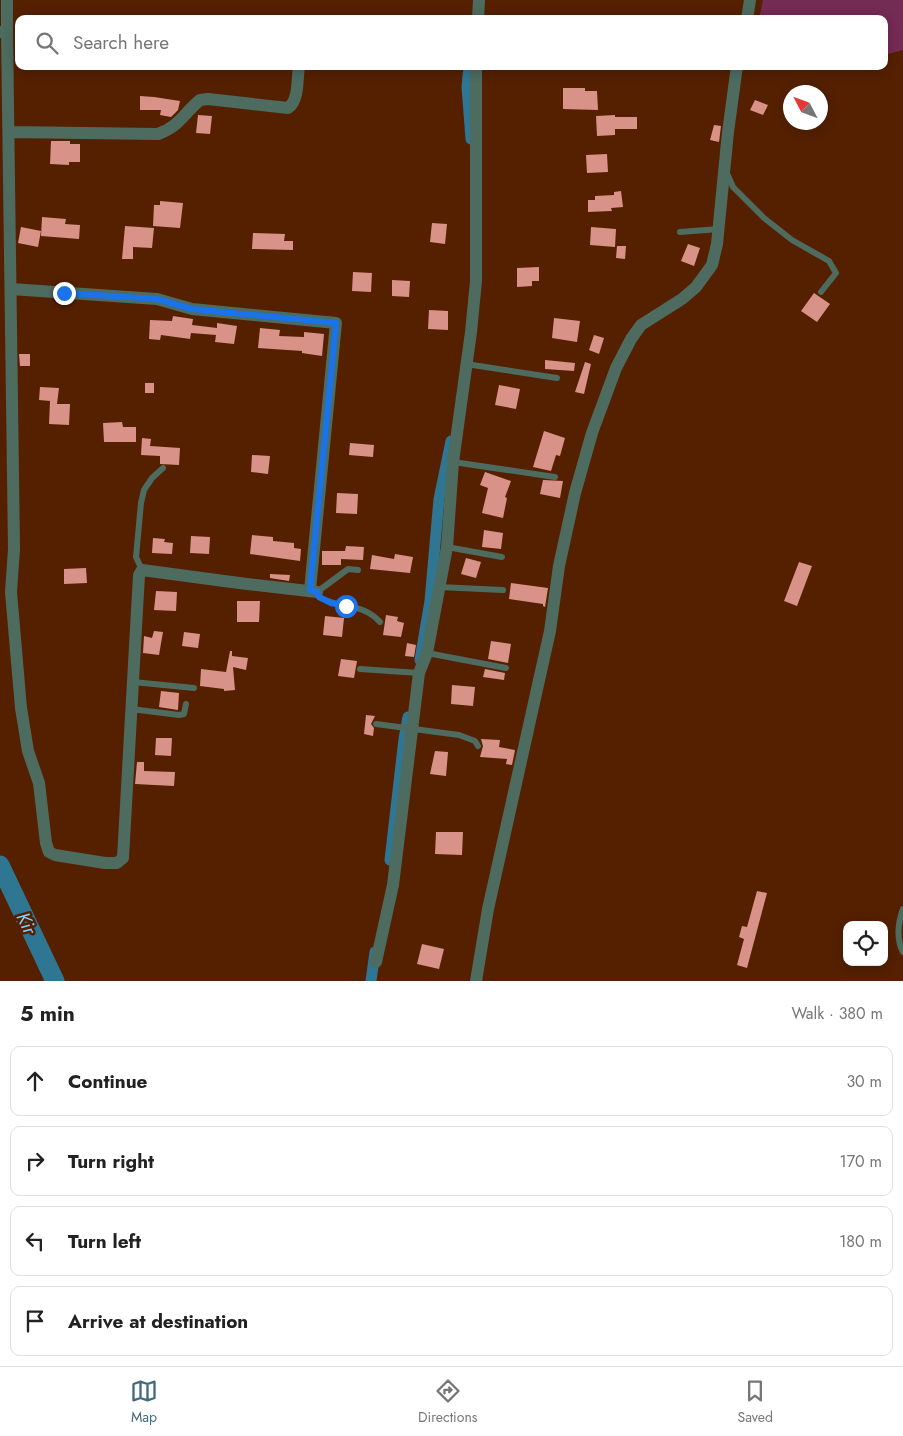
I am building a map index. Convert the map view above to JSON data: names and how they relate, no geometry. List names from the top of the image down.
{
  "water": ["Kir"],
  "north": "top left",
  "page": {
    "search": "Search here",
    "heading": ["5 min", "Walk · 380 m"],
    "list": [
      ["Continue", "30 m"],
      ["Turn right", "170 m"],
      ["Turn left", "180 m"],
      "Arrive at destination"
    ],
    "nav": ["Map", "Directions", "Saved"]
  }
}
